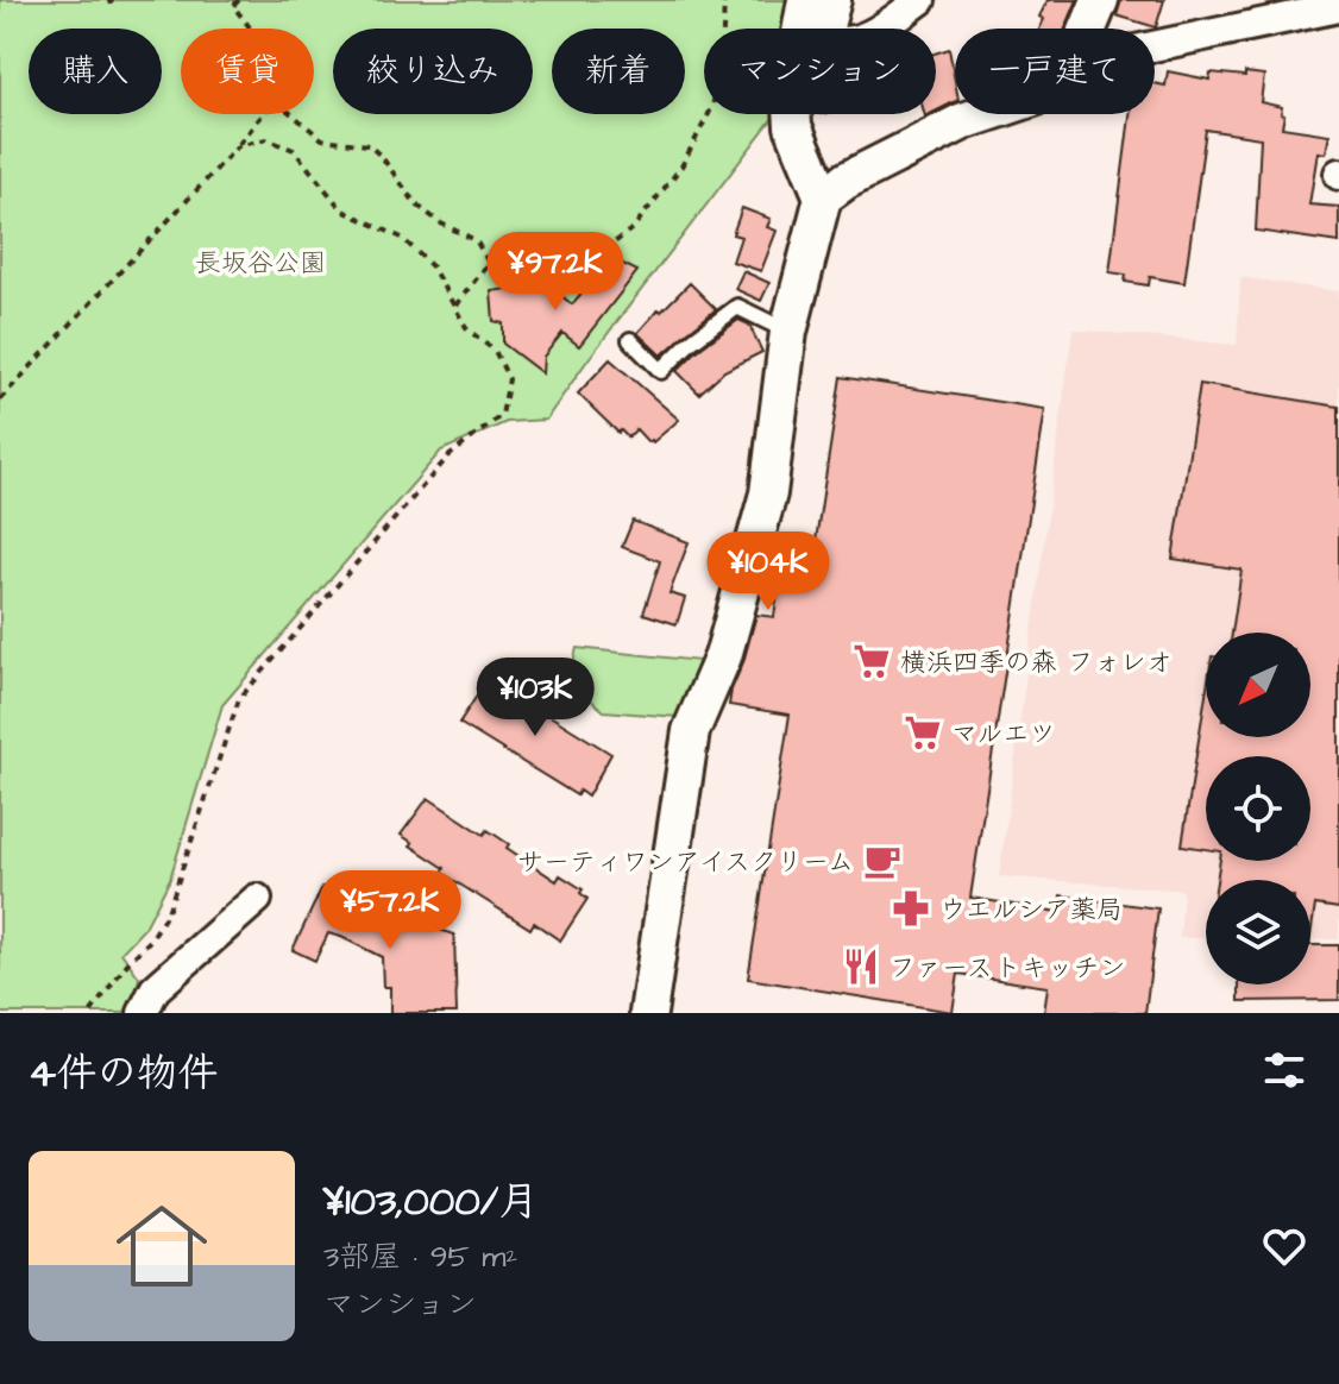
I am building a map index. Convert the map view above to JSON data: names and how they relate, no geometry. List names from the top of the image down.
{
  "parks": ["長坂谷公園"],
  "places": {
    "supermarket": ["横浜四季の森 フォレオ", "マルエツ"],
    "cafe": ["サーティワンアイスクリーム"],
    "pharmacy": ["ウエルシア薬局"],
    "restaurant": ["ファーストキッチン"]
  },
  "north": "bottom left",
  "page": {
    "chip": [
      "購入",
      "賃貸",
      "絞り込み",
      "新着",
      "マンション",
      "一戸建て"
    ],
    "price": [
      "¥97.2K",
      "¥104K",
      "¥103K",
      "¥57.2K"
    ],
    "heading": "4件の物件",
    "list": [
      {
        "name": "¥103,000/月",
        "note": "3部屋 · 95 m² · マンション"
      }
    ]
  }
}
